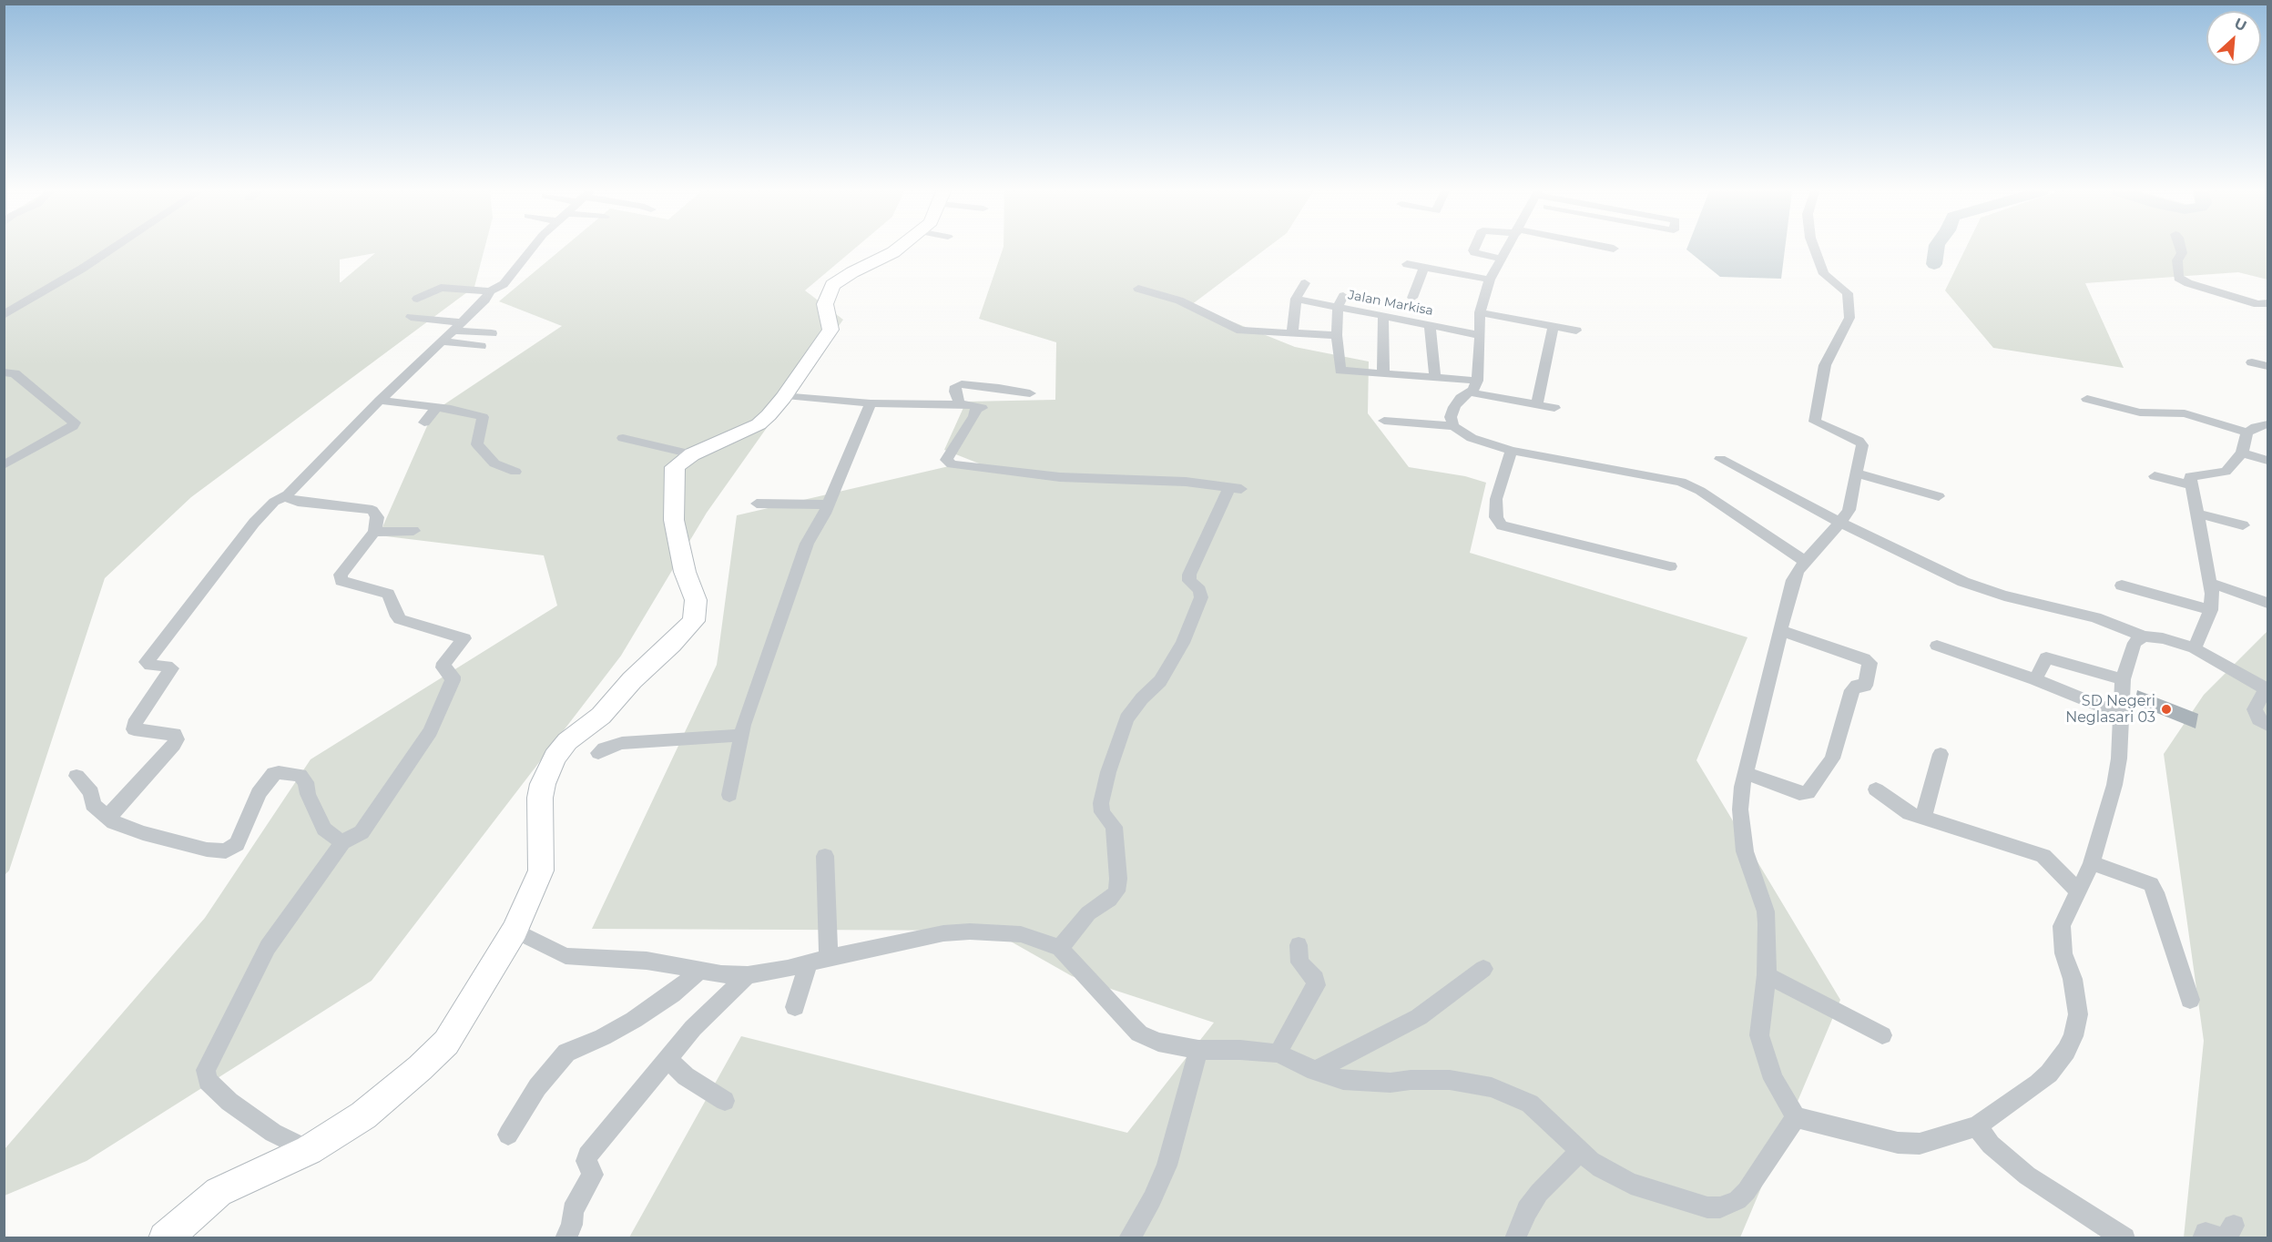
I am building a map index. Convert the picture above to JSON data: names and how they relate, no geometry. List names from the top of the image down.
{
  "streets": {
    "street": ["Jalan Markisa"]
  },
  "places": ["SD Negeri Neglasari 03"],
  "north": "top right"
}
